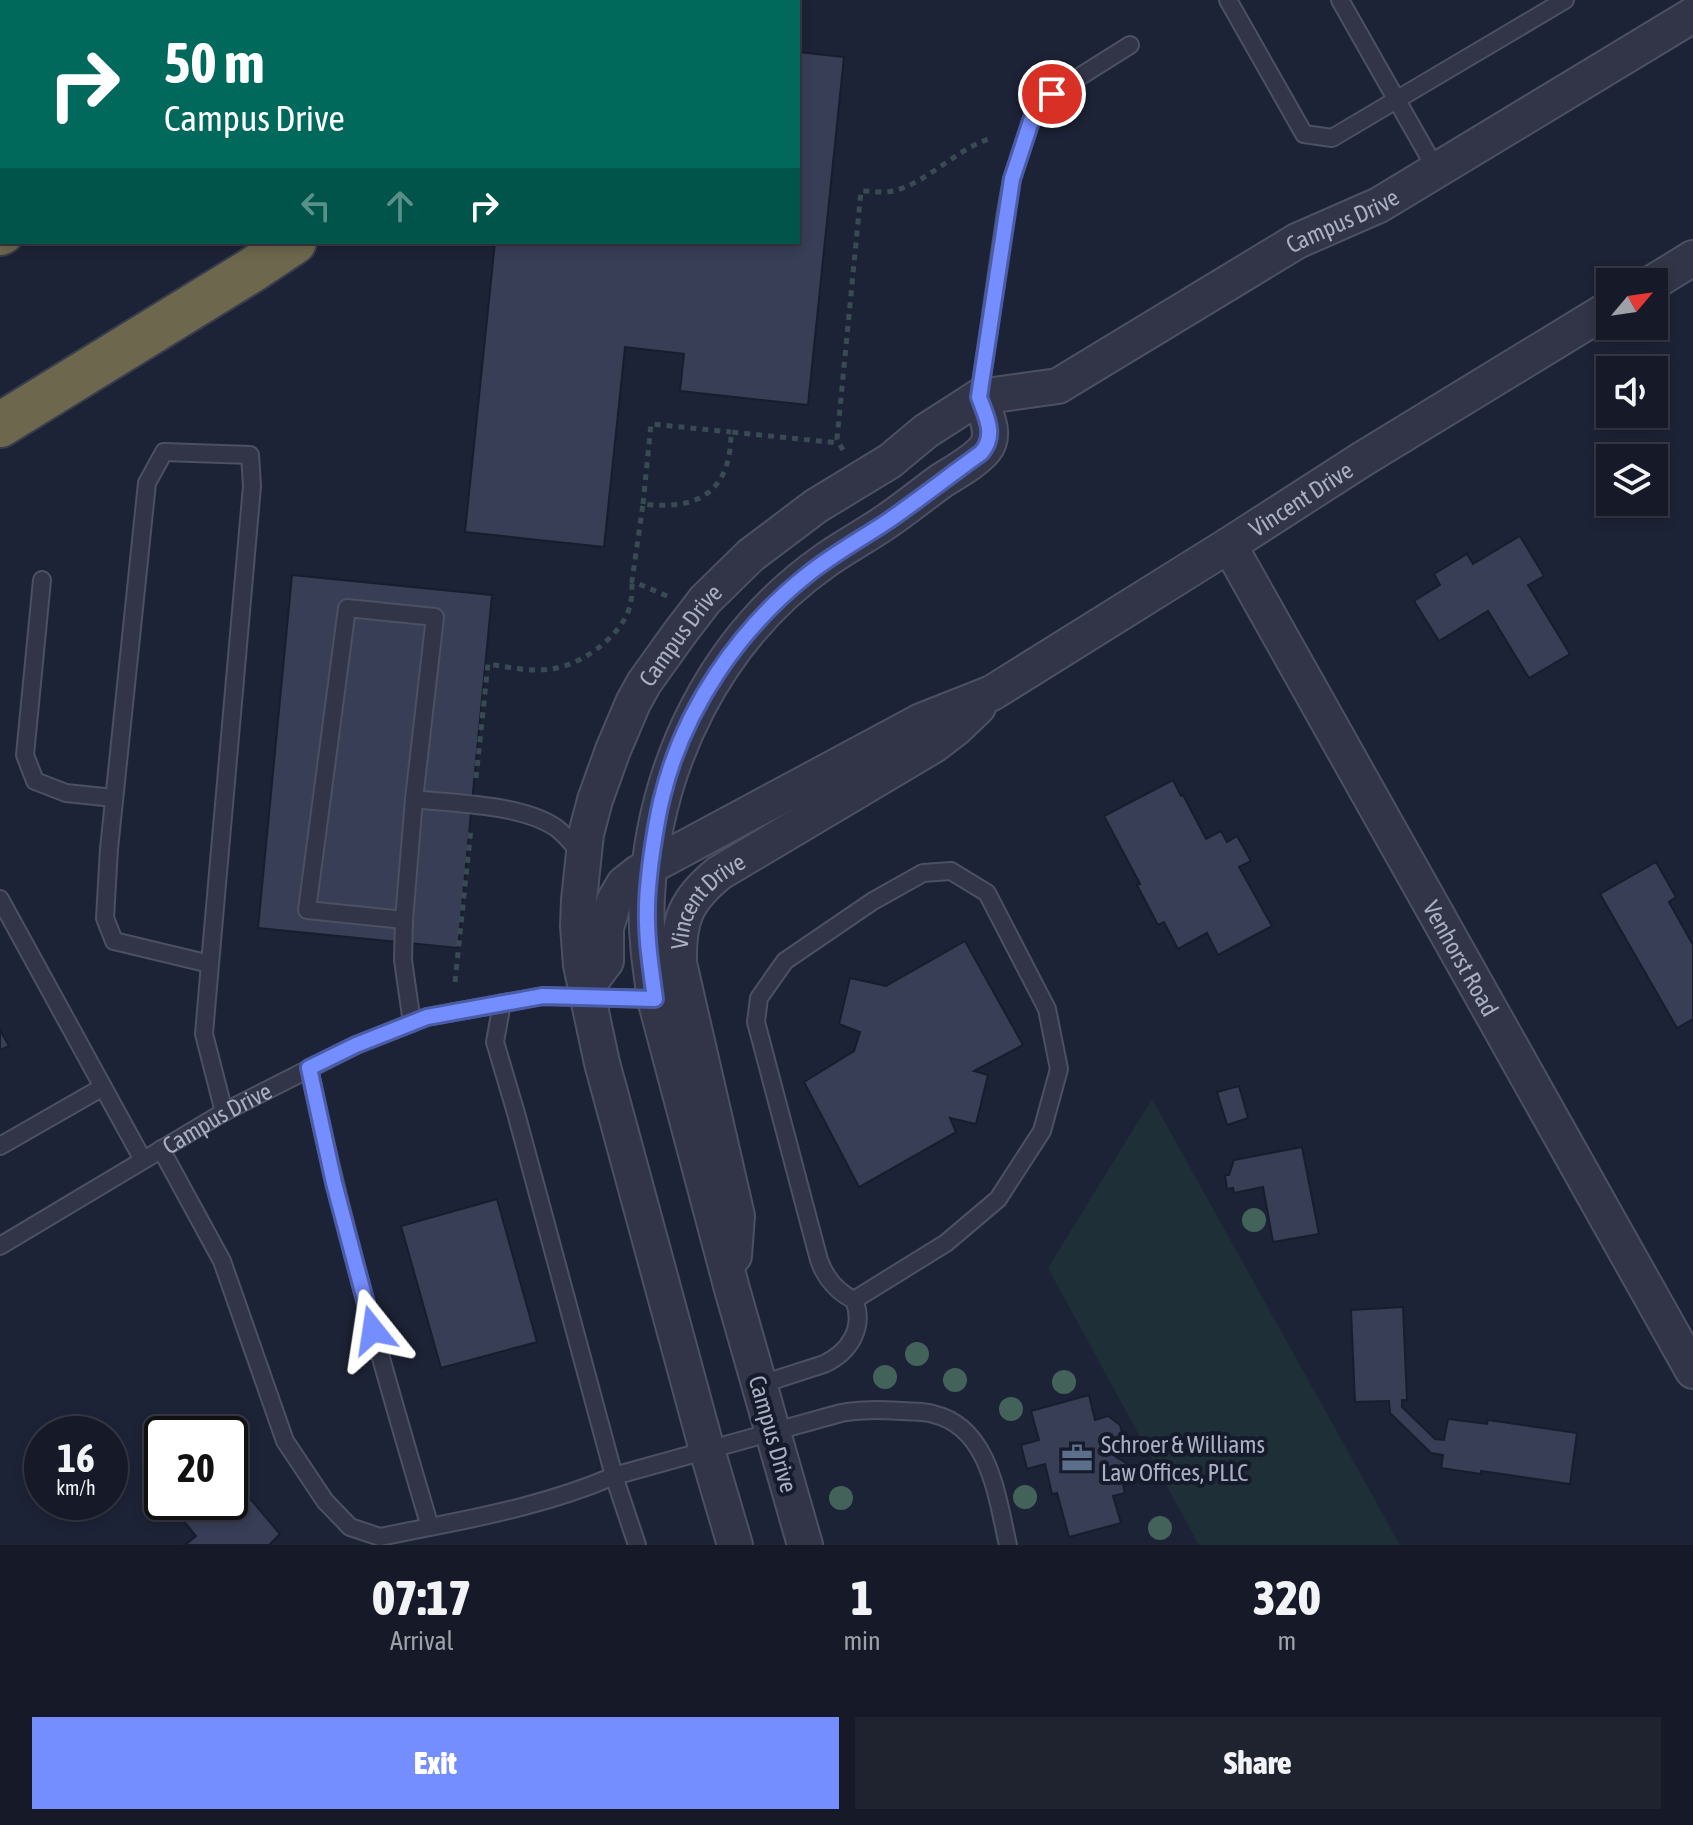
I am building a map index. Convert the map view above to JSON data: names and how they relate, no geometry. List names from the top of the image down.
{
  "streets": {
    "street": ["Campus Drive", "Vincent Drive", "Venhorst Road"]
  },
  "crossings": [
    ["Campus Drive", "Vincent Drive"],
    ["Vincent Drive", "Venhorst Road"]
  ],
  "places": {
    "office": ["Schroer & Williams Law Offices, PLLC"]
  },
  "north": "top right",
  "page": {
    "turn": ["50 m", "Campus Drive"],
    "speed": "16 km/h",
    "limit": "20",
    "eta": [
      "07:17",
      "Arrival",
      "1",
      "min",
      "320",
      "m"
    ],
    "buttons": ["Exit", "Share"]
  }
}
